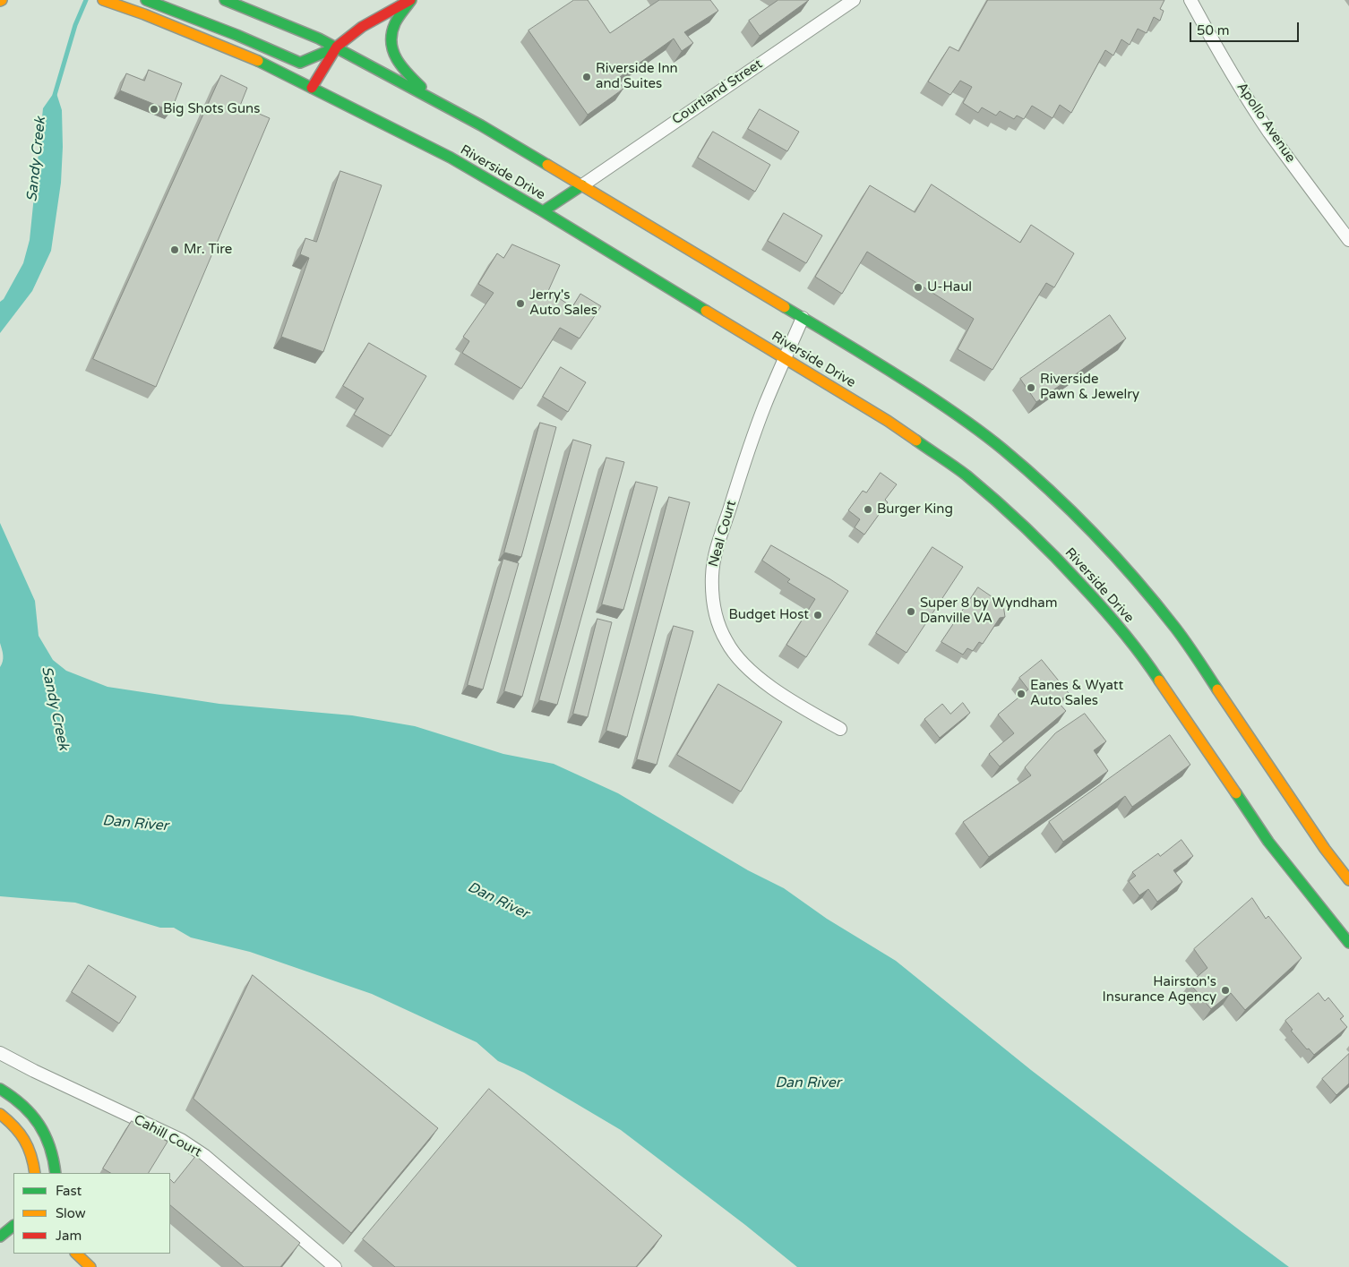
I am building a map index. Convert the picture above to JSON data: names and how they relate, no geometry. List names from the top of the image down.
{
  "streets": {
    "main road": ["Riverside Drive"],
    "street": [
      "Courtland Street",
      "Apollo Avenue",
      "Neal Court",
      "Cahill Court"
    ]
  },
  "crossings": [
    ["Riverside Drive", "Neal Court"]
  ],
  "water": ["Sandy Creek", "Dan River"],
  "places": [
    "Riverside Inn and Suites",
    "Big Shots Guns",
    "Mr. Tire",
    "U-Haul",
    "Jerry's Auto Sales",
    "Riverside Pawn & Jewelry",
    "Burger King",
    "Super 8 by Wyndham Danville VA",
    "Budget Host",
    "Eanes & Wyatt Auto Sales",
    "Hairston's Insurance Agency"
  ],
  "legend": ["Fast", "Slow", "Jam"],
  "scale_bar": "50 m"
}
